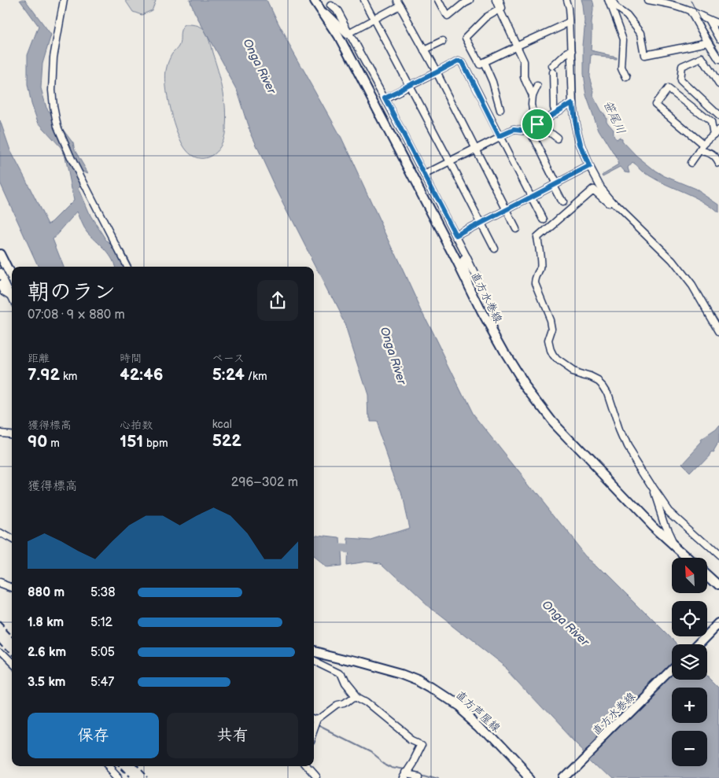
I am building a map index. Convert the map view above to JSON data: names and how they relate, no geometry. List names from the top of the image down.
{
  "streets": {
    "main road": ["直方水巻線", "直方芦屋線"]
  },
  "water": ["Onga River", "笹尾川"],
  "north": "top left",
  "page": {
    "heading": ["朝のラン", "07:08 · 9 × 880 m"],
    "stats": [
      ["距離", "7.92 km"],
      ["時間", "42:46"],
      ["ペース", "5:24 /km"],
      ["獲得標高", "90 m"],
      ["心拍数", "151 bpm"],
      ["kcal", "522"]
    ],
    "chart": ["獲得標高", "296–302 m"],
    "map_buttons": ["+", "−"],
    "list": [
      {
        "name": "880 m",
        "note": "5:38"
      },
      {
        "name": "1.8 km",
        "note": "5:12"
      },
      {
        "name": "2.6 km",
        "note": "5:05"
      },
      {
        "name": "3.5 km",
        "note": "5:47"
      }
    ],
    "buttons": ["保存", "共有"]
  }
}
